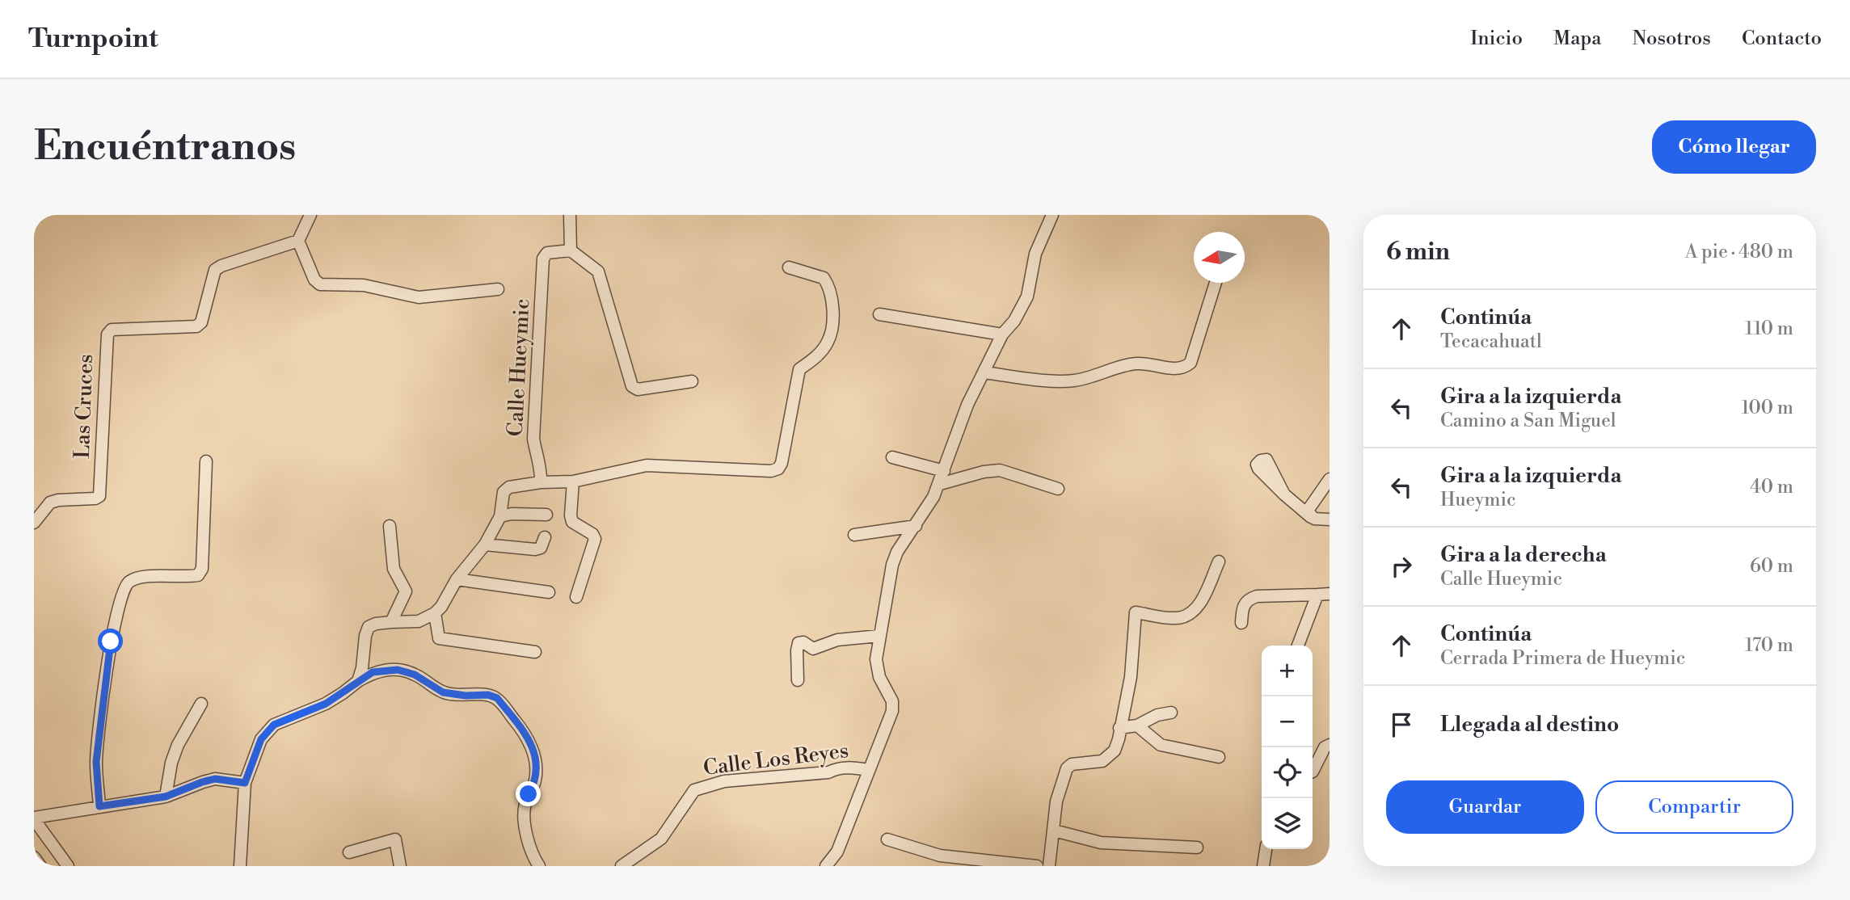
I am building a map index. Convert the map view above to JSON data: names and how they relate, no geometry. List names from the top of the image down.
{
  "streets": {
    "street": ["Calle Hueymic", "Las Cruces", "Calle Los Reyes"]
  },
  "north": "left",
  "page": {
    "header": "Turnpoint",
    "nav": [
      "Inicio",
      "Mapa",
      "Nosotros",
      "Contacto"
    ],
    "buttons": [
      "Cómo llegar",
      ["Guardar", "Compartir"]
    ],
    "title": "Encuéntranos",
    "heading": ["6 min", "A pie · 480 m"],
    "list": [
      ["Continúa", "Tecacahuatl", "110 m"],
      ["Gira a la izquierda", "Camino a San Miguel", "100 m"],
      ["Gira a la izquierda", "Hueymic", "40 m"],
      ["Gira a la derecha", "Calle Hueymic", "60 m"],
      ["Continúa", "Cerrada Primera de Hueymic", "170 m"],
      "Llegada al destino"
    ],
    "map_buttons": ["+", "−"]
  }
}
